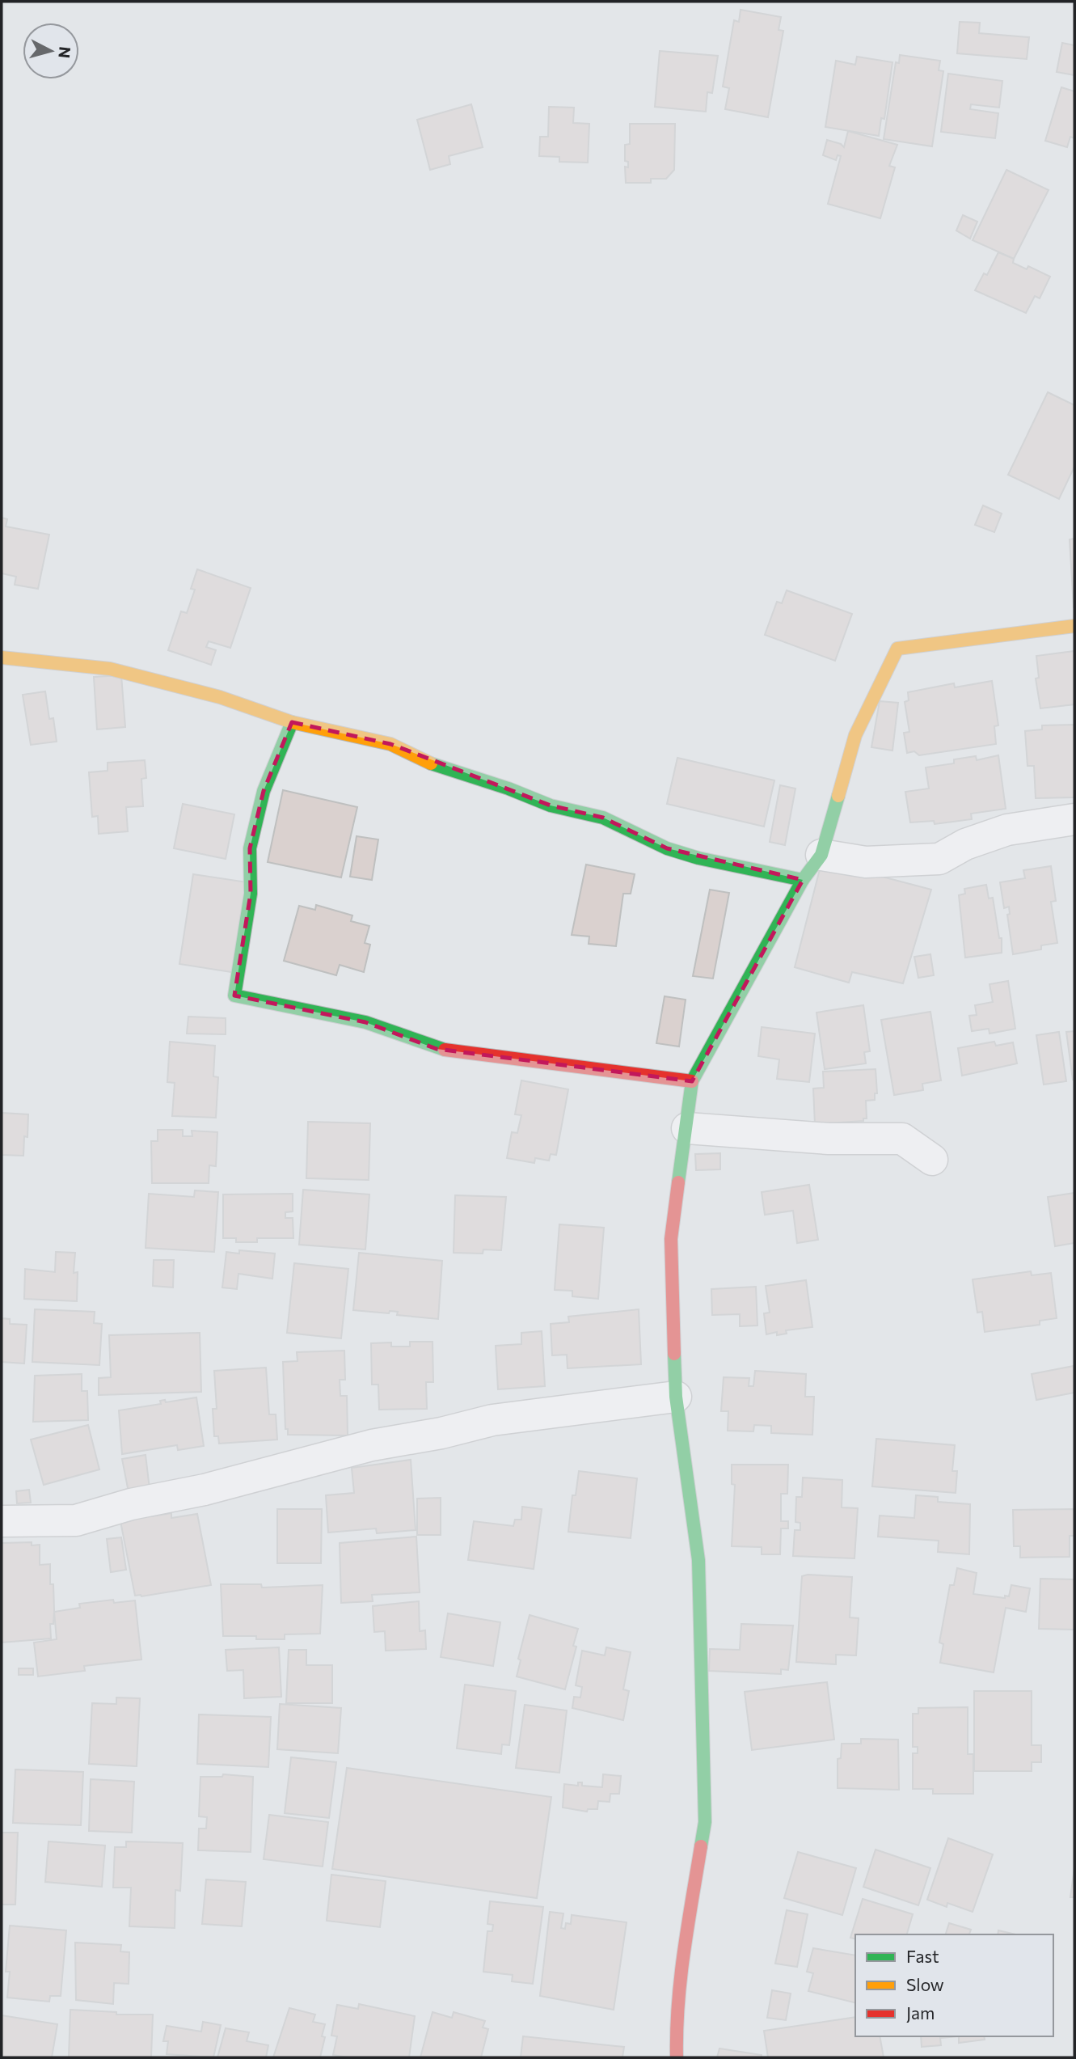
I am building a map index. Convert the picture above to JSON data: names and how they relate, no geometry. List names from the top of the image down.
{
  "legend": ["Fast", "Slow", "Jam"],
  "north": "right"
}
